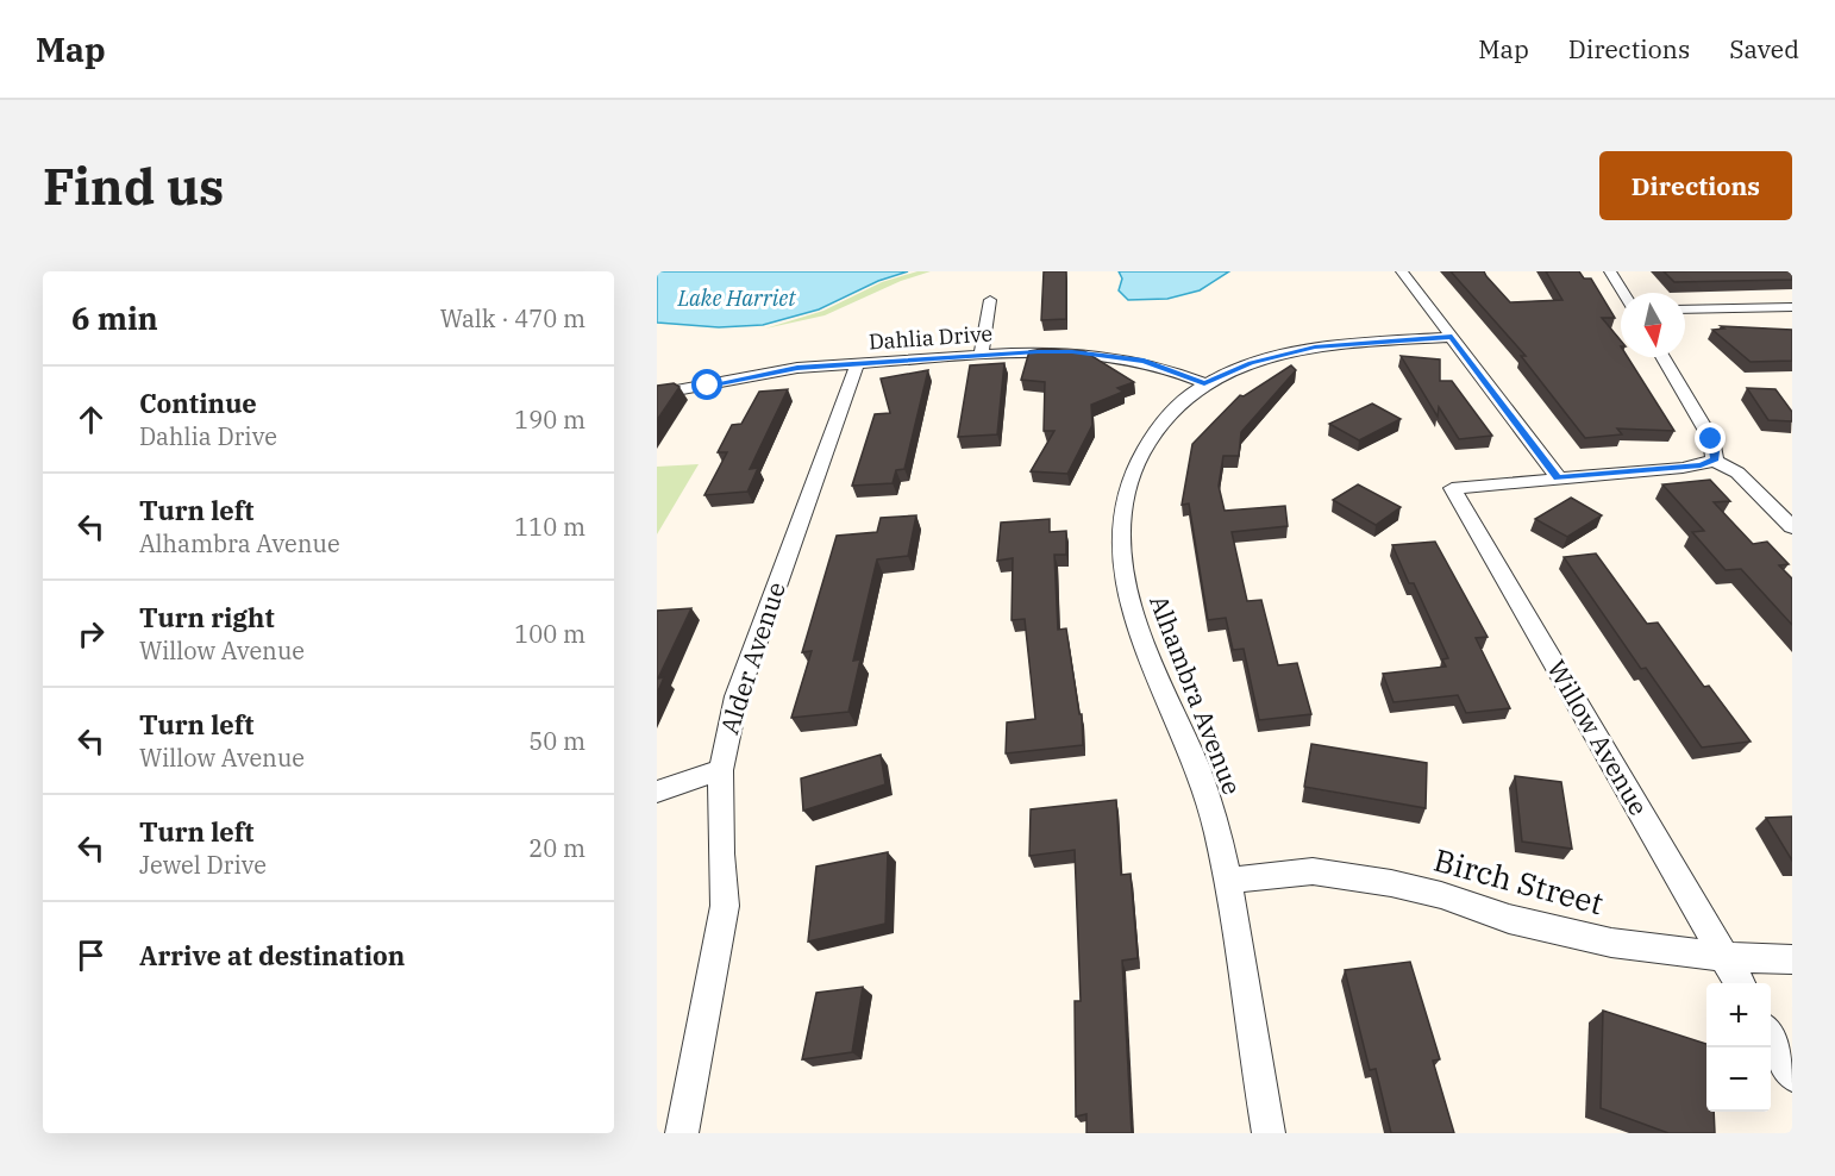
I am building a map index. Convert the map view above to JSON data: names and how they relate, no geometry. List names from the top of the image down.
{
  "streets": {
    "street": [
      "Dahlia Drive",
      "Alder Avenue",
      "Alhambra Avenue",
      "Willow Avenue",
      "Birch Street"
    ]
  },
  "crossings": [
    ["Dahlia Drive", "Alder Avenue"],
    ["Dahlia Drive", "Alhambra Avenue"],
    ["Alhambra Avenue", "Birch Street"],
    ["Willow Avenue", "Birch Street"]
  ],
  "water": ["Lake Harriet"],
  "north": "bottom",
  "page": {
    "header": "Map",
    "nav": ["Map", "Directions", "Saved"],
    "buttons": "Directions",
    "title": "Find us",
    "heading": ["6 min", "Walk · 470 m"],
    "list": [
      ["Continue", "Dahlia Drive", "190 m"],
      ["Turn left", "Alhambra Avenue", "110 m"],
      ["Turn right", "Willow Avenue", "100 m"],
      ["Turn left", "Willow Avenue", "50 m"],
      ["Turn left", "Jewel Drive", "20 m"],
      "Arrive at destination"
    ],
    "map_buttons": ["+", "−"]
  }
}
